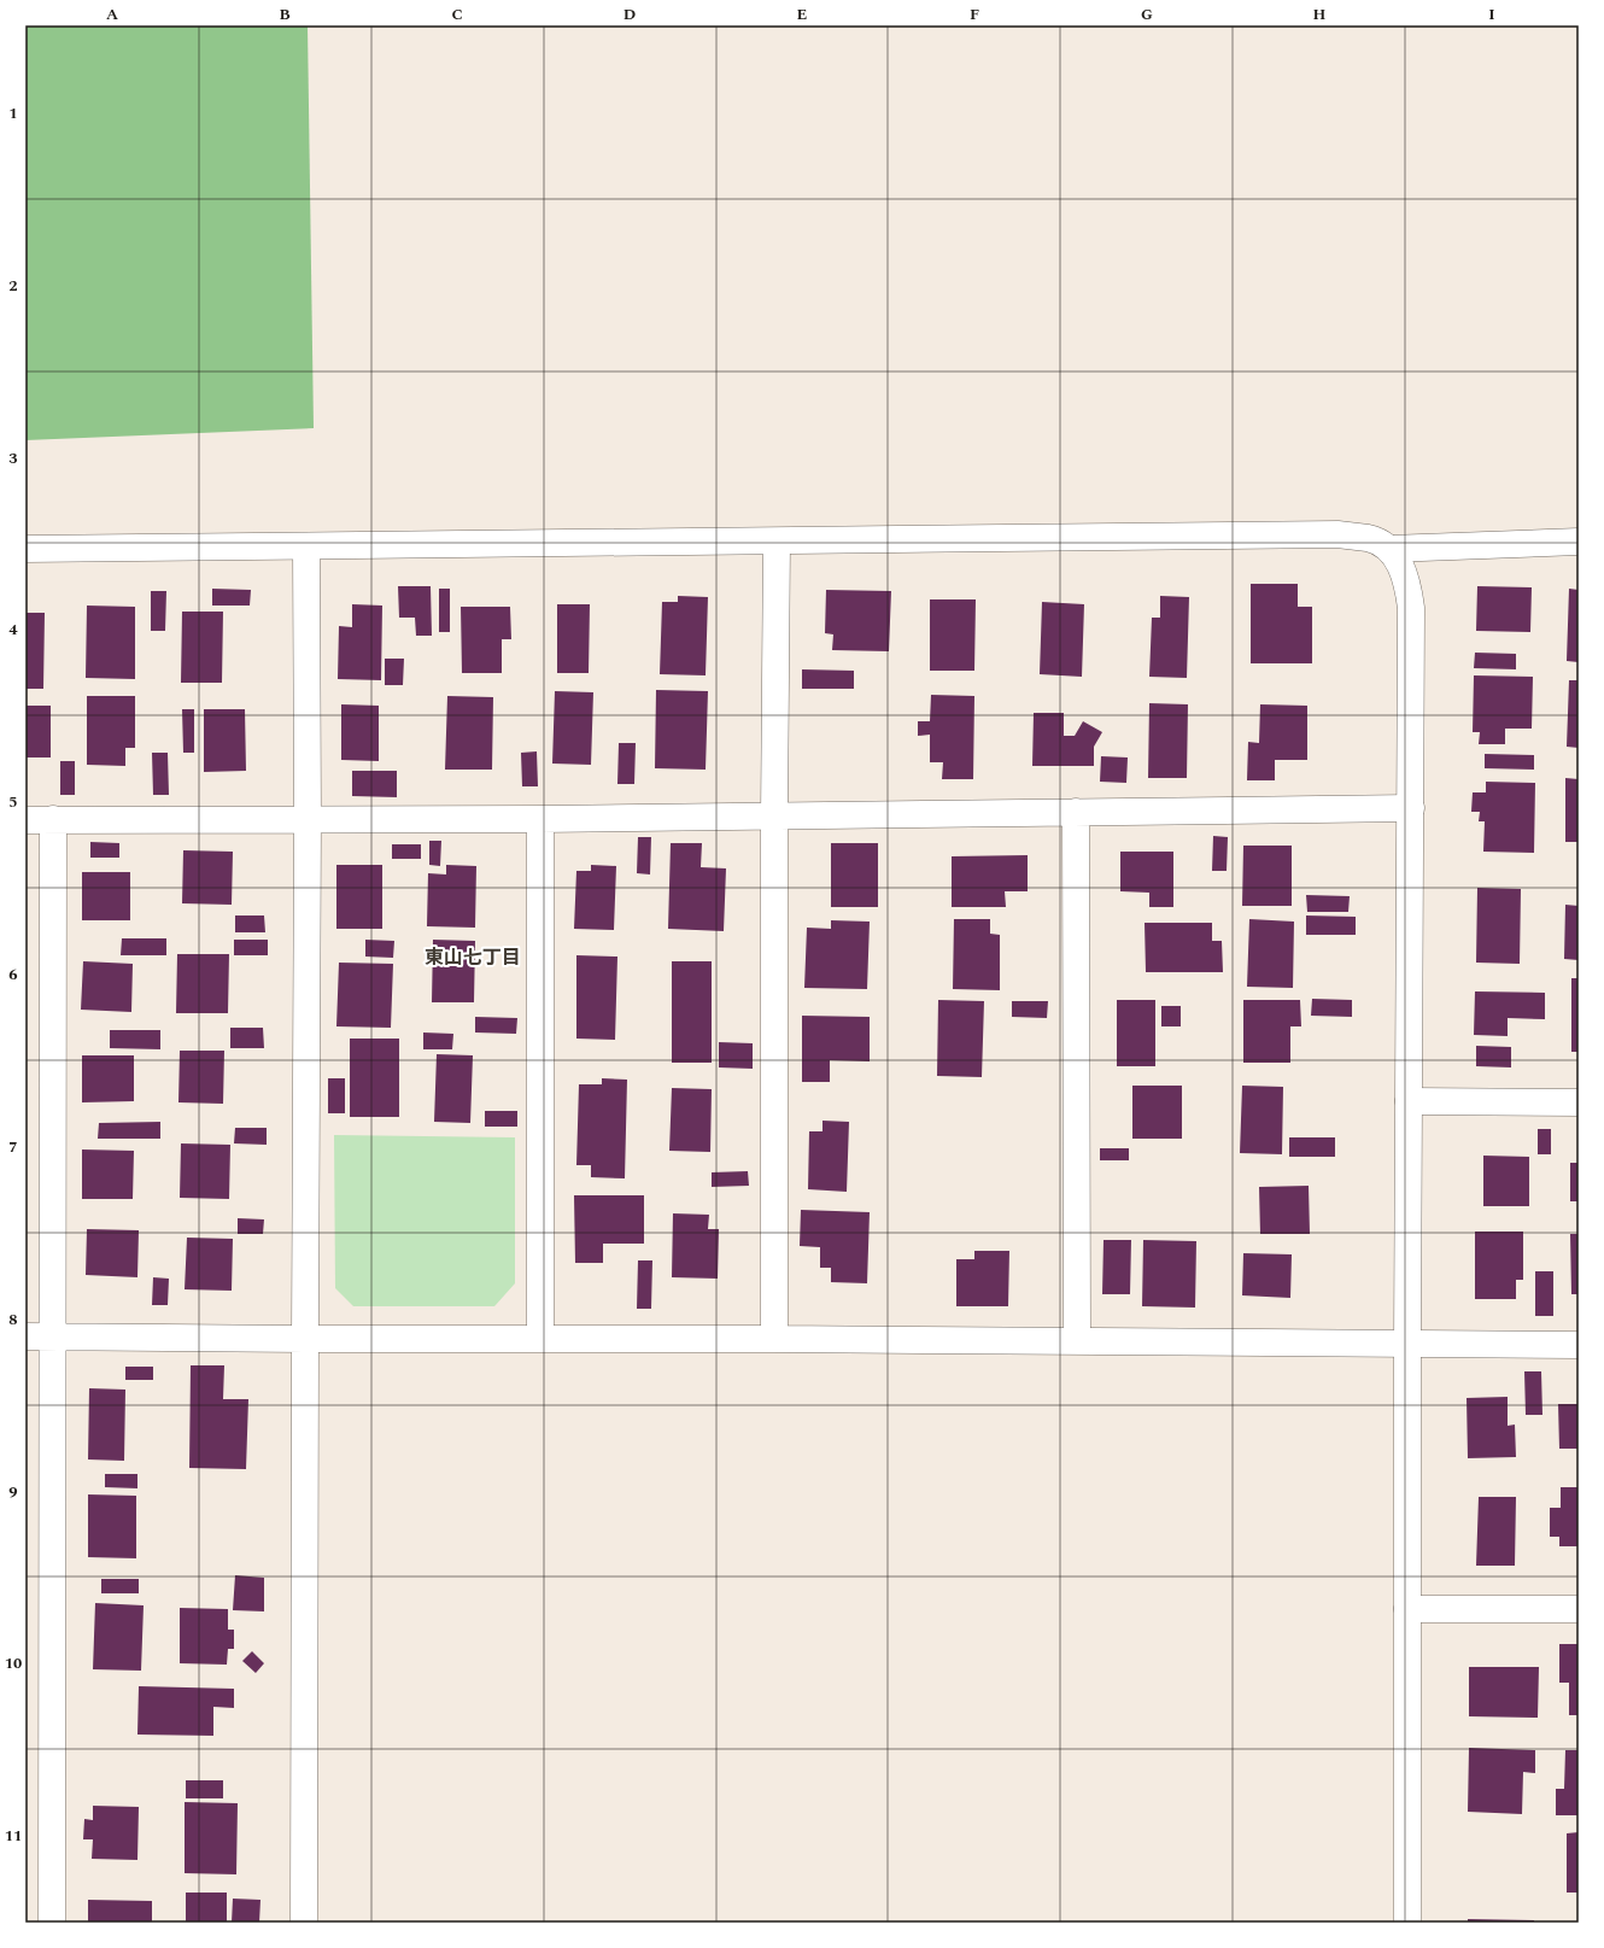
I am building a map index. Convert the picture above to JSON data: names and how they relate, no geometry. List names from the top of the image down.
{
  "districts": ["東山七丁目"],
  "grid": {
    "columns": [
      "A",
      "B",
      "C",
      "D",
      "E",
      "F",
      "G",
      "H",
      "I"
    ],
    "rows": [
      "1",
      "2",
      "3",
      "4",
      "5",
      "6",
      "7",
      "8",
      "9",
      "10",
      "11"
    ]
  }
}
